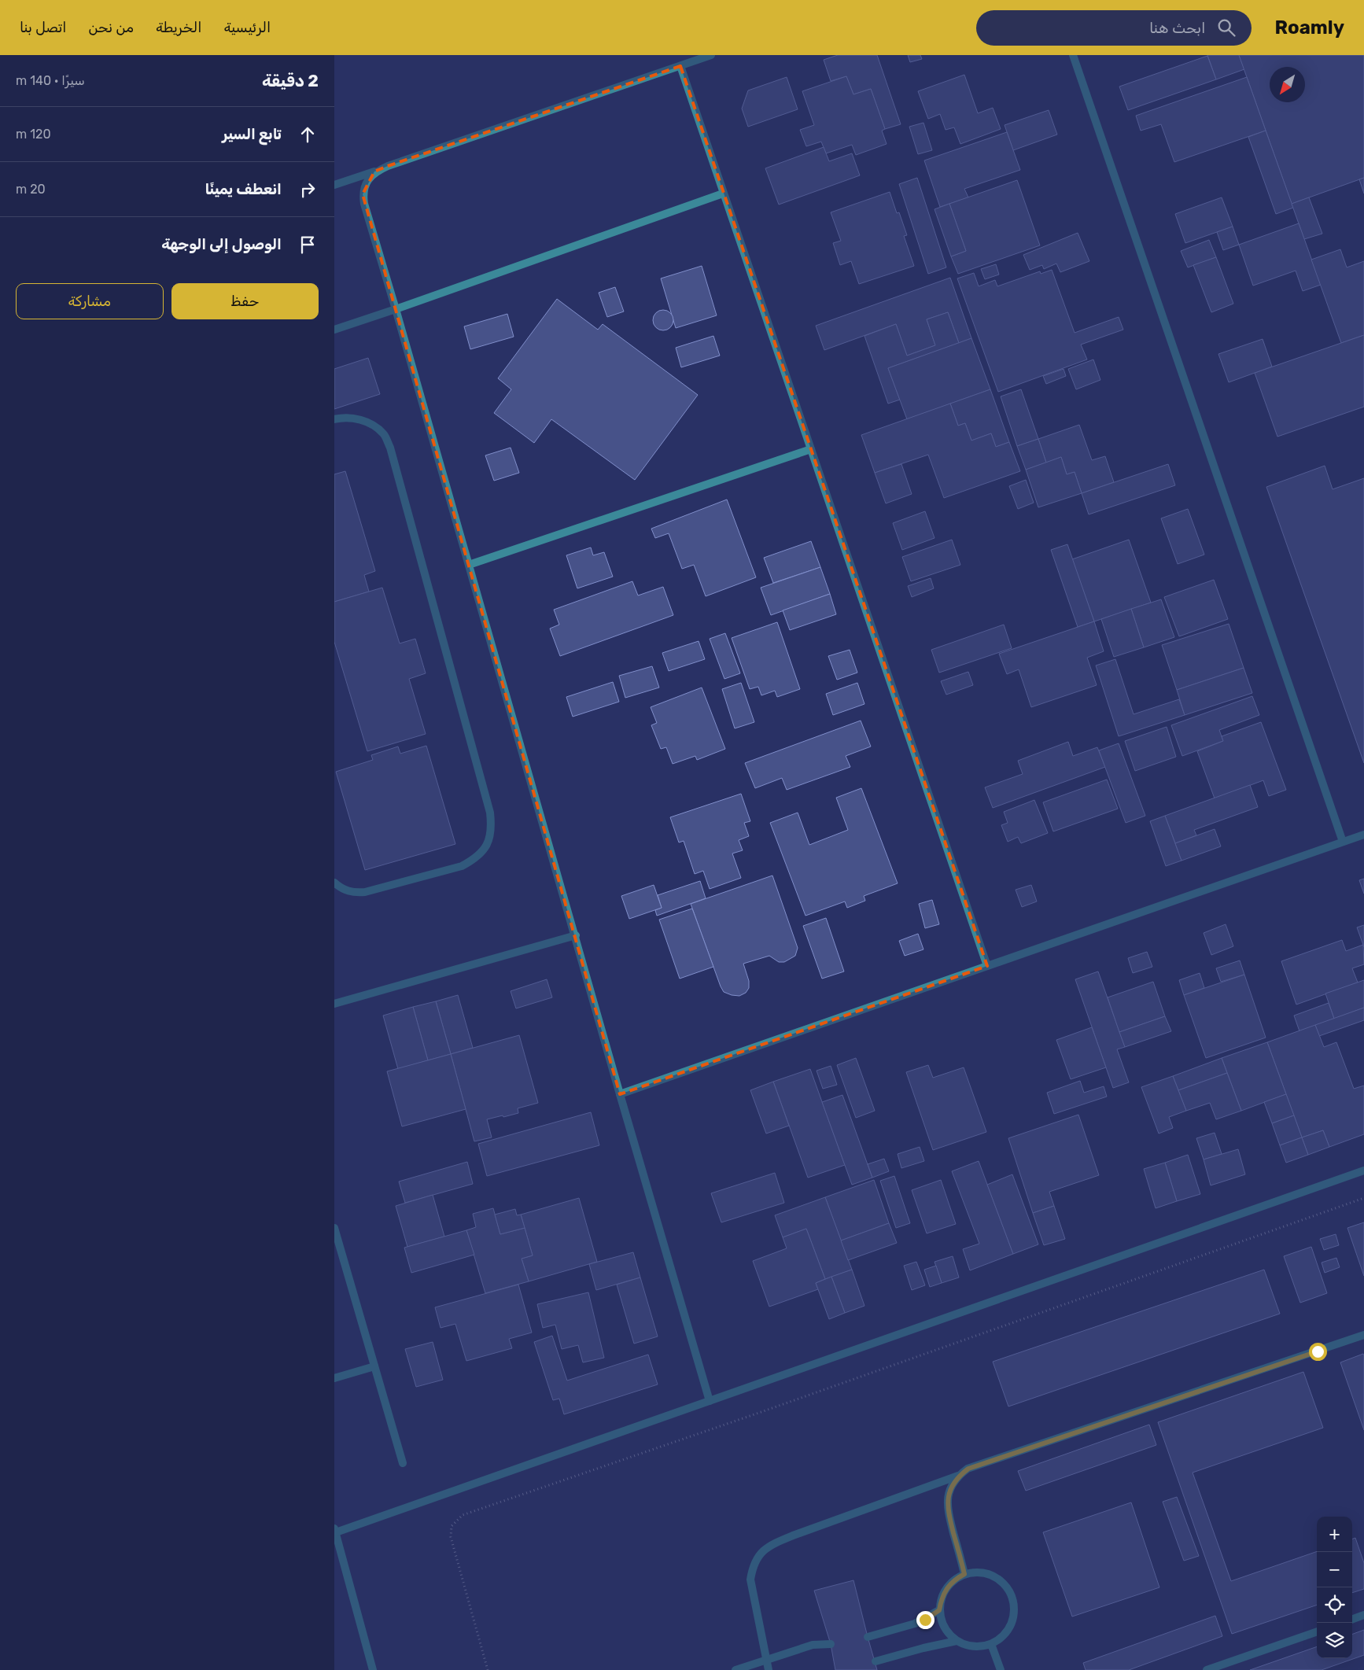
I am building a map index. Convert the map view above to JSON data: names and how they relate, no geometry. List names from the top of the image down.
{
  "north": "bottom left",
  "page": {
    "header": "Roamly",
    "search": "ابحث هنا",
    "nav": [
      "الرئيسية",
      "الخريطة",
      "من نحن",
      "اتصل بنا"
    ],
    "heading": ["2 دقيقة", "سيرًا · 140 m"],
    "list": [
      ["تابع السير", "120 m"],
      ["انعطف يمينًا", "20 m"],
      "الوصول إلى الوجهة"
    ],
    "buttons": ["حفظ", "مشاركة"],
    "map_buttons": ["+", "−"]
  }
}
